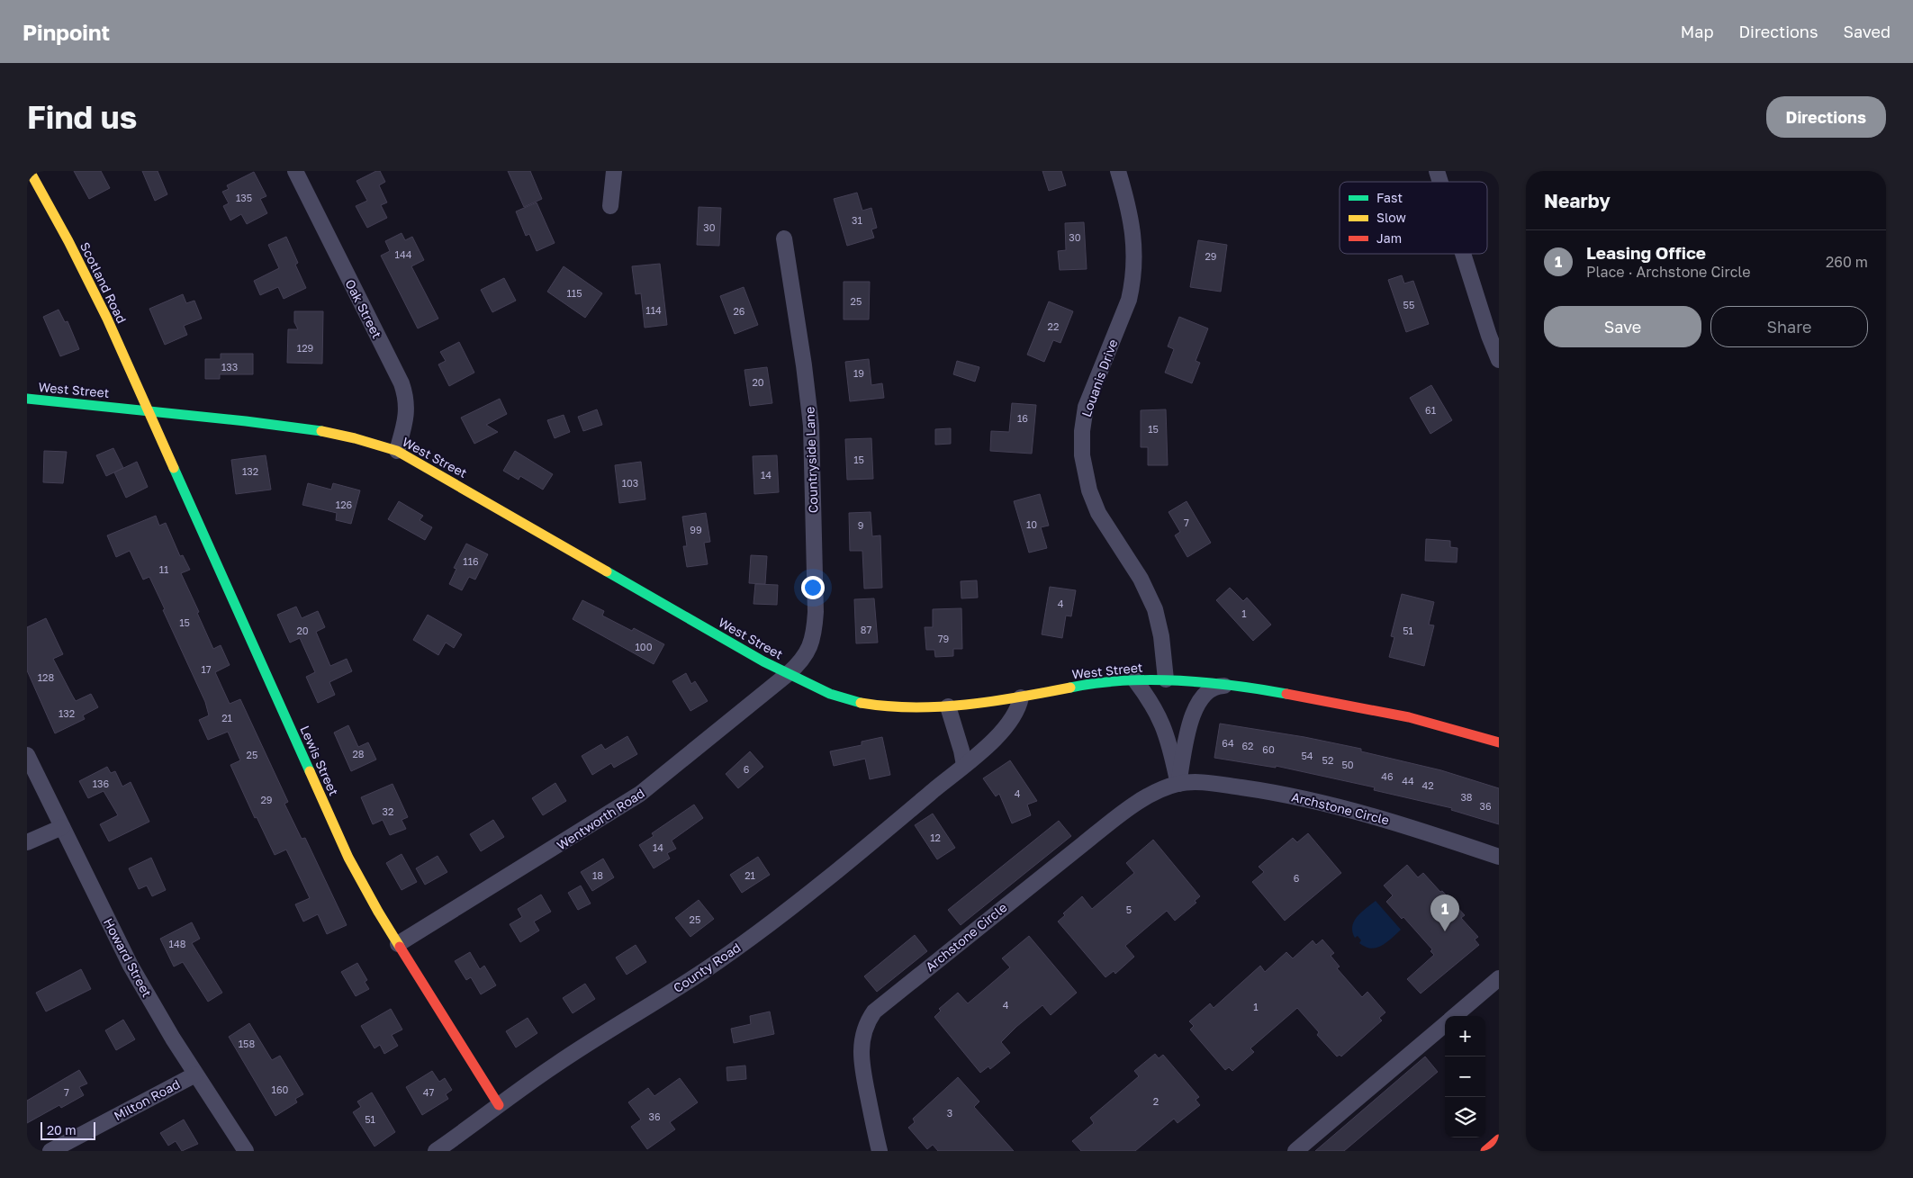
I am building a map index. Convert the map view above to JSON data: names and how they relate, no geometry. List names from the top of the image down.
{
  "streets": {
    "main road": ["Scotland Road", "West Street", "Lewis Street"],
    "street": [
      "Oak Street",
      "Louanis Drive",
      "Countryside Lane",
      "Archstone Circle",
      "Wentworth Road",
      "Howard Street",
      "County Road",
      "Milton Road"
    ]
  },
  "crossings": [
    ["Scotland Road", "West Street"],
    ["Scotland Road", "Lewis Street"],
    ["Oak Street", "West Street"],
    ["Louanis Drive", "West Street"],
    ["West Street", "Countryside Lane"],
    ["West Street", "Lewis Street"],
    ["West Street", "Wentworth Road"],
    ["West Street", "County Road"],
    ["Countryside Lane", "Wentworth Road"],
    ["Lewis Street", "Wentworth Road"],
    ["Lewis Street", "County Road"],
    ["Howard Street", "Milton Road"]
  ],
  "house_numbers": [
    "135",
    "31",
    "30",
    "30",
    "144",
    "29",
    "115",
    "25",
    "55",
    "114",
    "26",
    "22",
    "129",
    "133",
    "19",
    "20",
    "61",
    "16",
    "15",
    "15",
    "132",
    "14",
    "103",
    "126",
    "7",
    "10",
    "9",
    "99",
    "116",
    "11",
    "4",
    "1",
    "15",
    "87",
    "20",
    "51",
    "79",
    "100",
    "17",
    "128",
    "132",
    "21",
    "64",
    "62",
    "60",
    "28",
    "25",
    "54",
    "52",
    "50",
    "6",
    "46",
    "44",
    "136",
    "42",
    "4",
    "38",
    "29",
    "36",
    "32",
    "12",
    "14",
    "18",
    "21",
    "6",
    "5",
    "25",
    "148",
    "4",
    "1",
    "158",
    "160",
    "7",
    "47",
    "2",
    "3",
    "36",
    "51"
  ],
  "legend": ["Fast", "Slow", "Jam"],
  "scale_bar": "20 m",
  "page": {
    "header": "Pinpoint",
    "nav": ["Map", "Directions", "Saved"],
    "buttons": [
      "Directions",
      ["Save", "Share"]
    ],
    "title": "Find us",
    "heading": "Nearby",
    "list": [
      {
        "mark": "1",
        "name": "Leasing Office",
        "note": "Place · Archstone Circle",
        "value": "260 m"
      }
    ],
    "pins": "1",
    "map_buttons": ["+", "−"],
    "scale": "20 m"
  }
}
